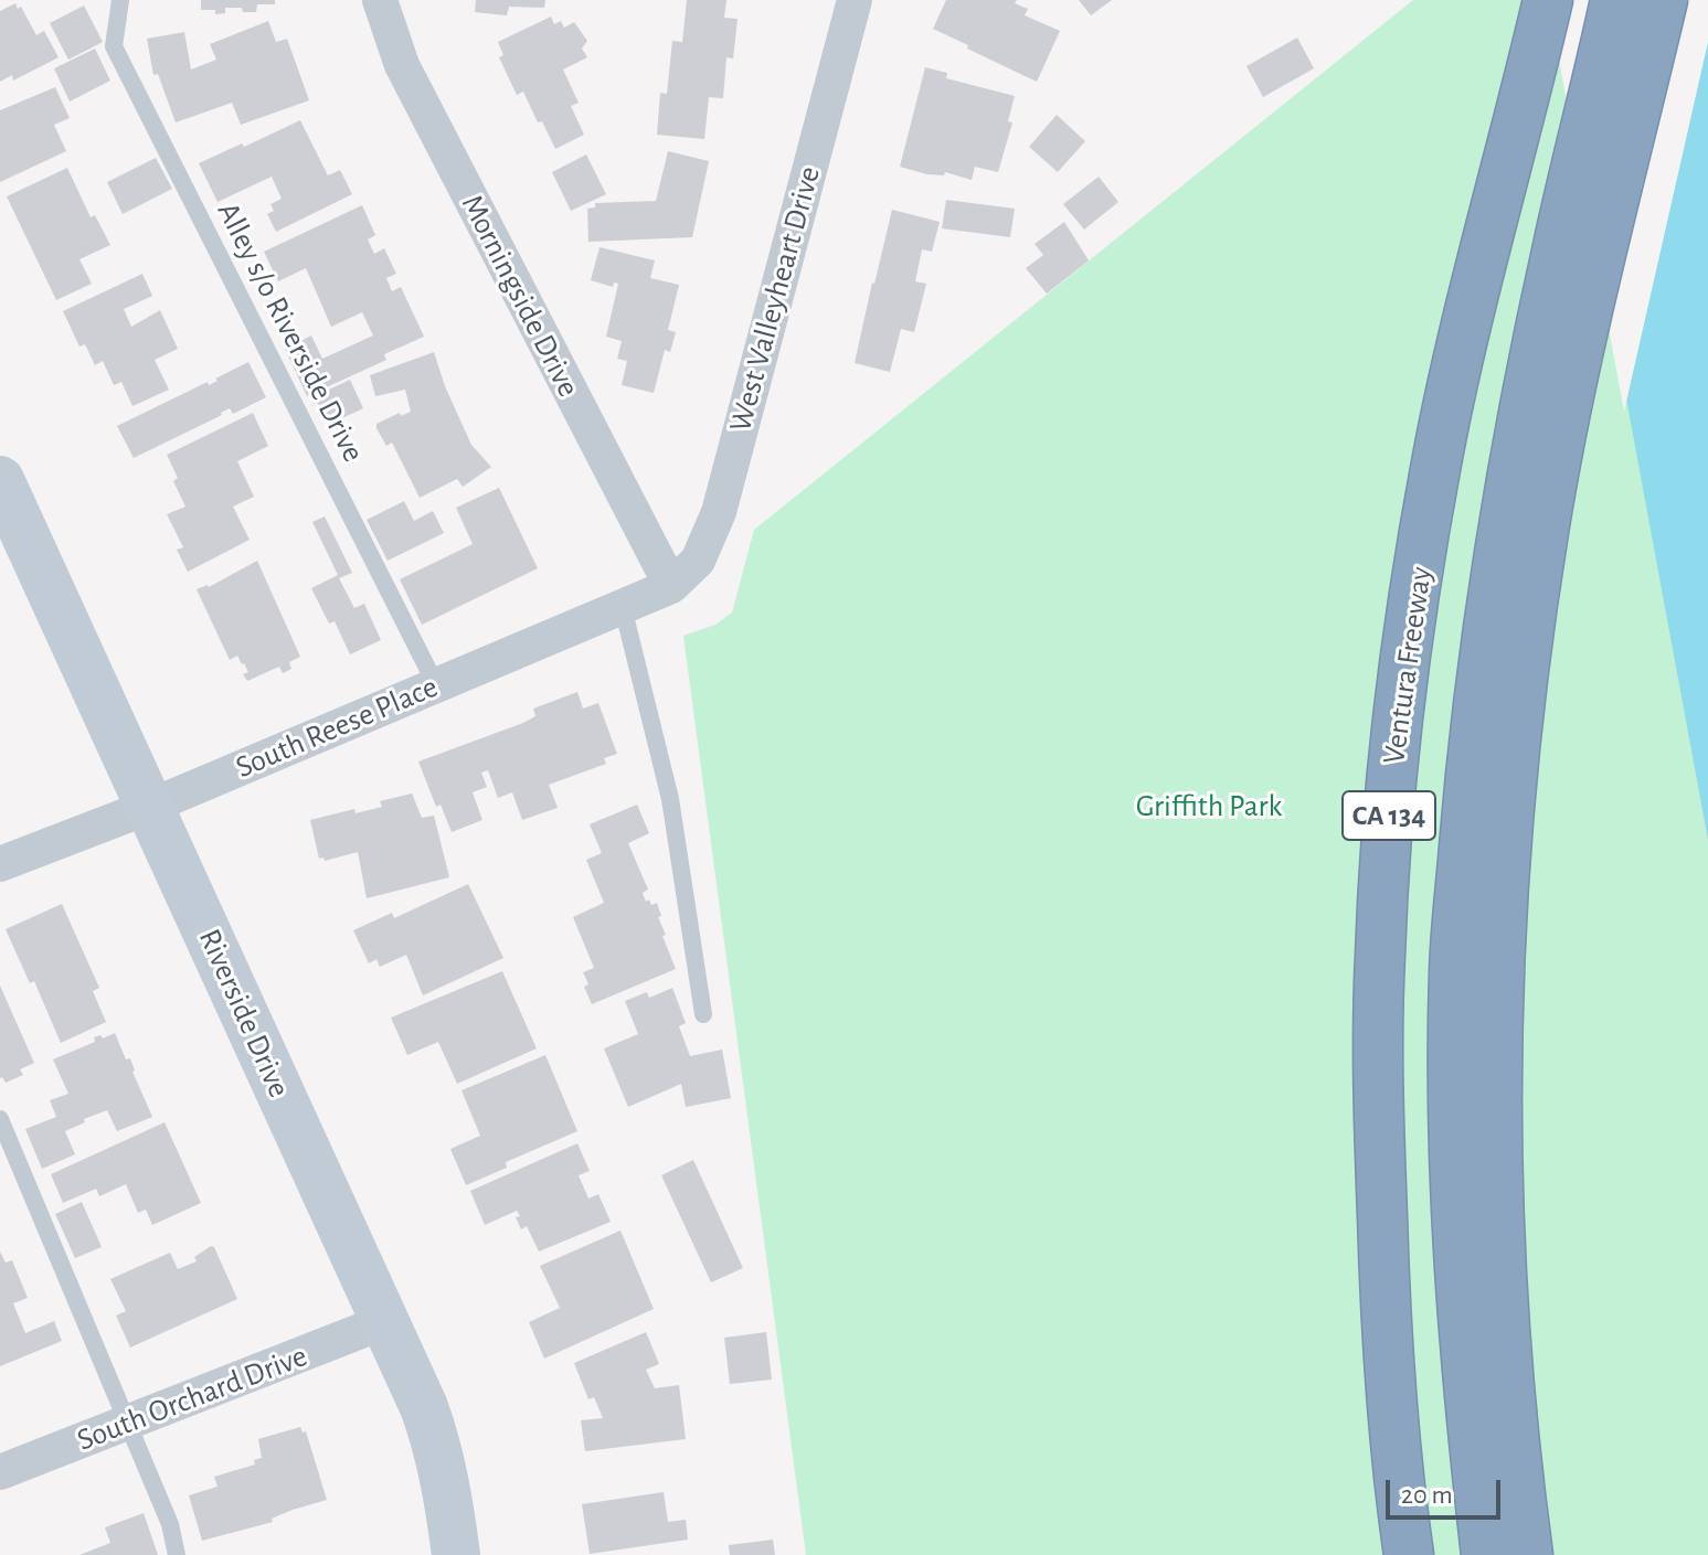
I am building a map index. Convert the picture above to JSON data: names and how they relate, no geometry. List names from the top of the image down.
{
  "streets": {
    "highway": ["Ventura Freeway", "CA 134"],
    "main road": ["Riverside Drive"],
    "street": [
      "Morningside Drive",
      "West Valleyheart Drive",
      "South Reese Place",
      "South Orchard Drive"
    ],
    "lane": ["Alley s/o Riverside Drive"]
  },
  "crossings": [
    ["Morningside Drive", "West Valleyheart Drive"],
    ["Morningside Drive", "South Reese Place"],
    ["West Valleyheart Drive", "South Reese Place"],
    ["Alley s/o Riverside Drive", "South Reese Place"],
    ["South Reese Place", "Riverside Drive"],
    ["Riverside Drive", "South Orchard Drive"]
  ],
  "parks": ["Griffith Park"],
  "scale_bar": "20 m"
}
